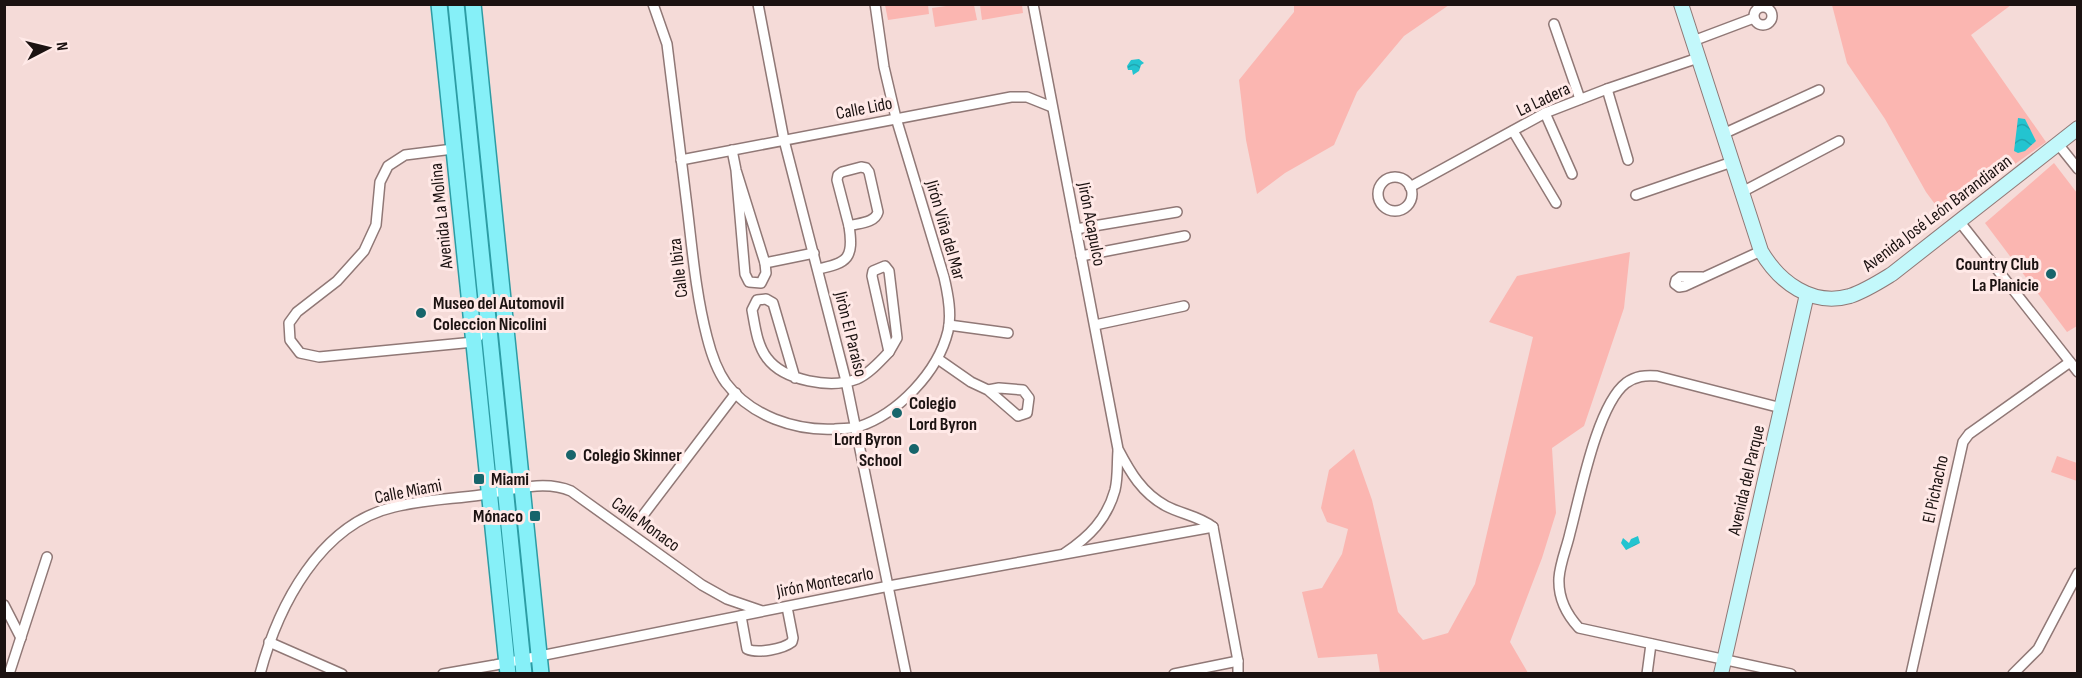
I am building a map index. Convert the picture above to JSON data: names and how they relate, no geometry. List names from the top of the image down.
{
  "streets": {
    "main road": ["Avenida La Molina"],
    "street": [
      "La Ladera",
      "Calle Lido",
      "Avenida José León Barandiaran",
      "Jirón Acapulco",
      "Jirón Viña del Mar",
      "Calle Ibiza",
      "Jiròn El Paraíso",
      "Avenida del Parque",
      "El Pichacho",
      "Calle Miami",
      "Calle Monaco",
      "Jirón Montecarlo"
    ]
  },
  "crossings": [
    ["La Ladera", "Avenida José León Barandiaran"],
    ["Calle Lido", "Jirón Acapulco"],
    ["Calle Lido", "Jirón Viña del Mar"],
    ["Calle Lido", "Calle Ibiza"],
    ["Calle Lido", "Jiròn El Paraíso"],
    ["Avenida José León Barandiaran", "Avenida del Parque"],
    ["Avenida La Molina", "Calle Miami"],
    ["Avenida La Molina", "Calle Monaco"],
    ["Avenida La Molina", "Jirón Montecarlo"],
    ["Jirón Acapulco", "Jirón Montecarlo"],
    ["Jirón Viña del Mar", "Calle Ibiza"],
    ["Jirón Viña del Mar", "Jiròn El Paraíso"],
    ["Calle Ibiza", "Jiròn El Paraíso"],
    ["Jiròn El Paraíso", "Jirón Montecarlo"],
    ["Calle Miami", "Calle Monaco"],
    ["Calle Monaco", "Jirón Montecarlo"]
  ],
  "places": {
    "other": [
      "Country Club La Planicie",
      "Museo del Automovil Coleccion Nicolini",
      "Colegio Lord Byron",
      "Lord Byron School",
      "Colegio Skinner"
    ],
    "transit": ["Miami", "Mónaco"]
  },
  "north": "right"
}
